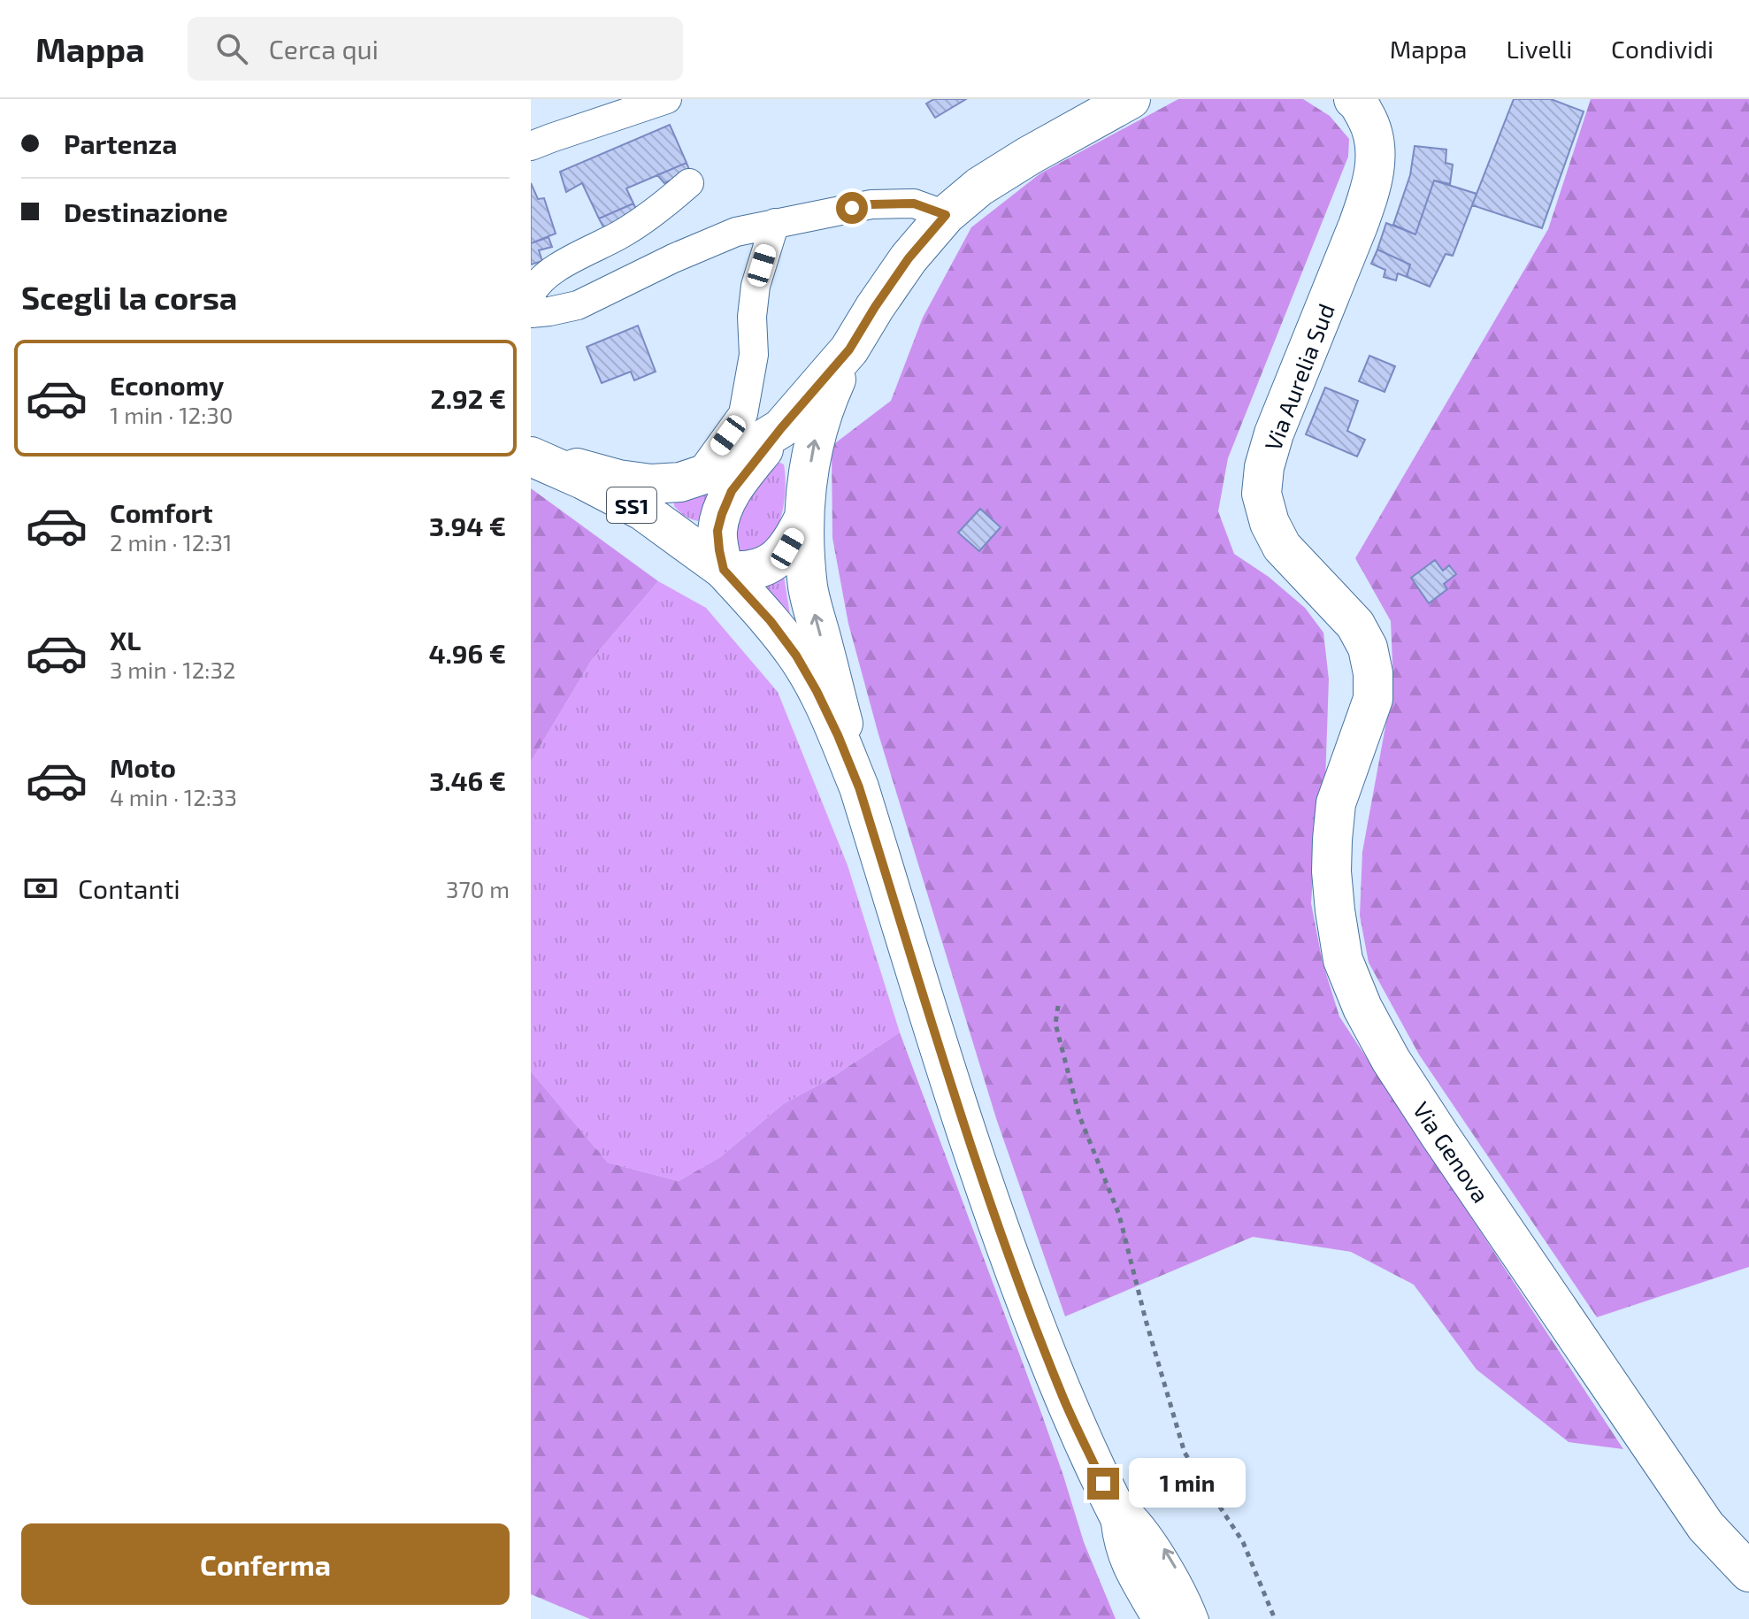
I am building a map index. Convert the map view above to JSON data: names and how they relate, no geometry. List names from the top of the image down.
{
  "streets": {
    "main road": ["Via Aurelia Sud", "SS1", "Via Genova"]
  },
  "crossings": [
    ["Via Aurelia Sud", "Via Genova"]
  ],
  "page": {
    "header": "Mappa",
    "search": "Cerca qui",
    "nav": ["Mappa", "Livelli", "Condividi"],
    "banner": ["Partenza", "Destinazione"],
    "heading": "Scegli la corsa",
    "list": [
      {
        "name": "Economy",
        "note": "1 min · 12:30",
        "value": "2.92 €"
      },
      {
        "name": "Comfort",
        "note": "2 min · 12:31",
        "value": "3.94 €"
      },
      {
        "name": "XL",
        "note": "3 min · 12:32",
        "value": "4.96 €"
      },
      {
        "name": "Moto",
        "note": "4 min · 12:33",
        "value": "3.46 €"
      }
    ],
    "pay": ["Contanti", "370 m"],
    "bubble": "1 min",
    "buttons": "Conferma"
  }
}
